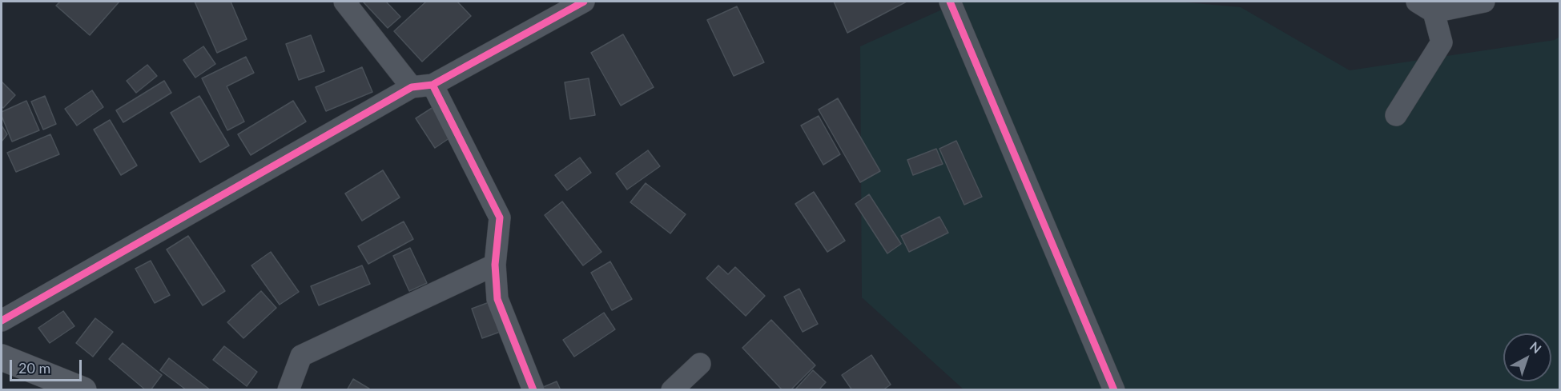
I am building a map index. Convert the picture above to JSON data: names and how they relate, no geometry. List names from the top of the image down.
{
  "scale_bar": "20 m",
  "north": "top right"
}
